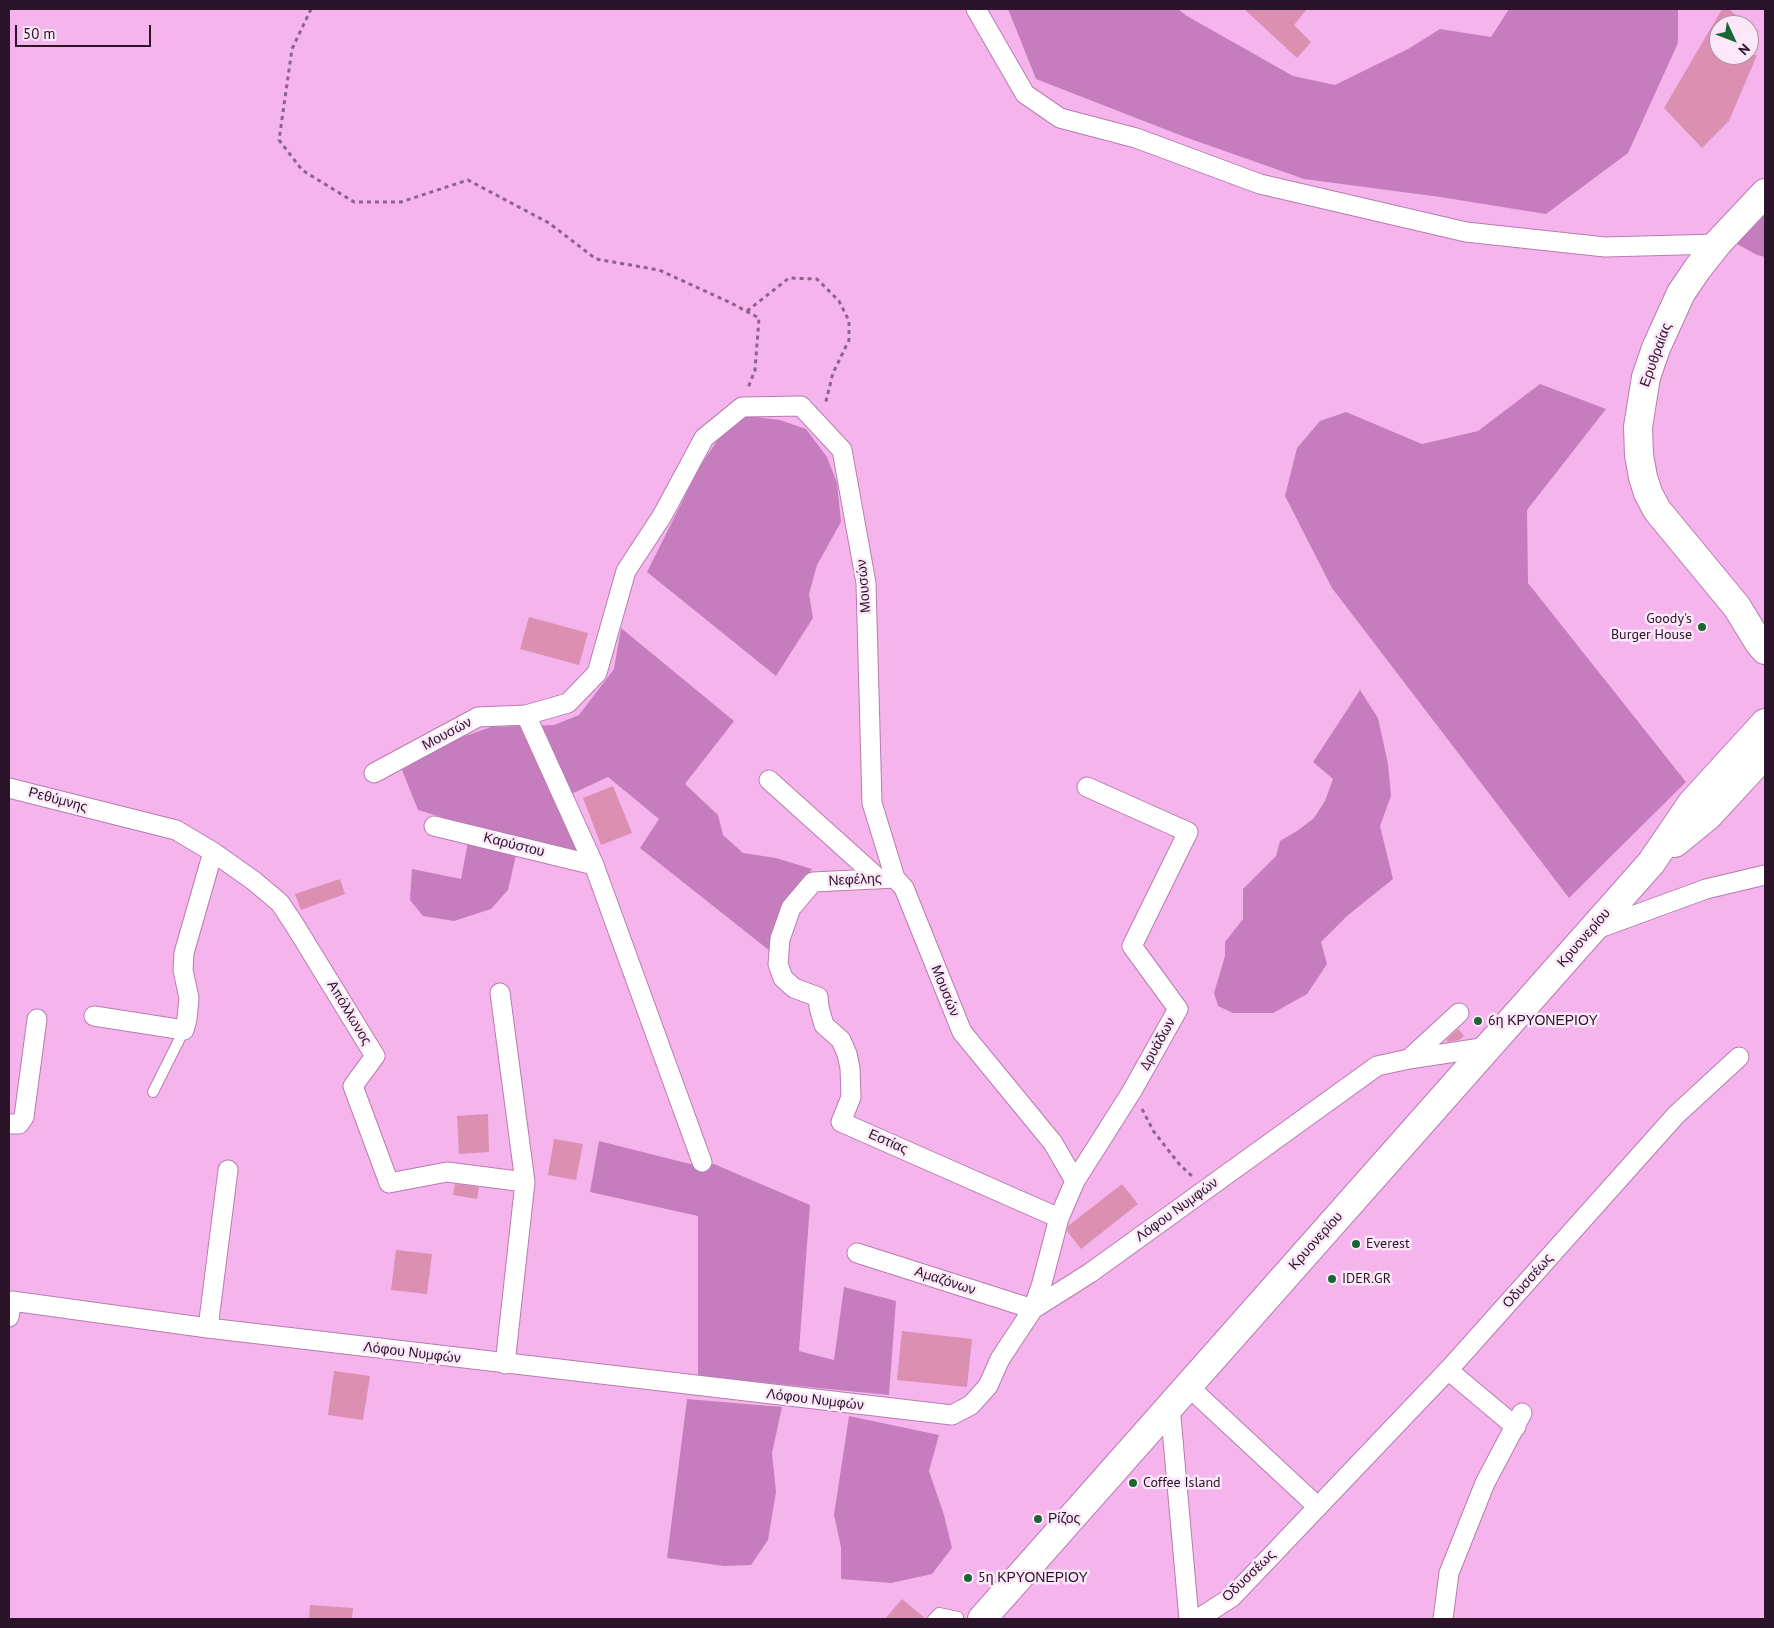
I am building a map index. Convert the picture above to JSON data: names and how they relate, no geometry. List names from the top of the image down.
{
  "streets": {
    "main road": ["Ερυθραίας", "Κρυονερίου"],
    "street": [
      "Μουσών",
      "Ρεθύμνης",
      "Καρύστου",
      "Νεφέλης",
      "Απόλλωνος",
      "Δρυάδων",
      "Εστίας",
      "Λόφου Νυμφών",
      "Αμαζόνων",
      "Οδυσσέως"
    ]
  },
  "crossings": [
    ["Μουσών", "Νεφέλης"],
    ["Μουσών", "Δρυάδων"],
    ["Ρεθύμνης", "Απόλλωνος"],
    ["Νεφέλης", "Εστίας"],
    ["Κρυονερίου", "Λόφου Νυμφών"],
    ["Δρυάδων", "Εστίας"],
    ["Δρυάδων", "Λόφου Νυμφών"],
    ["Δρυάδων", "Αμαζόνων"],
    ["Λόφου Νυμφών", "Αμαζόνων"]
  ],
  "places": [
    "Goody's Burger House",
    "6η ΚΡΥΟΝΕΡΙΟΥ",
    "Everest",
    "IDER.GR",
    "Coffee Island",
    "Ρίζος",
    "5η ΚΡΥΟΝΕΡΙΟΥ"
  ],
  "scale_bar": "50 m",
  "north": "bottom right"
}
